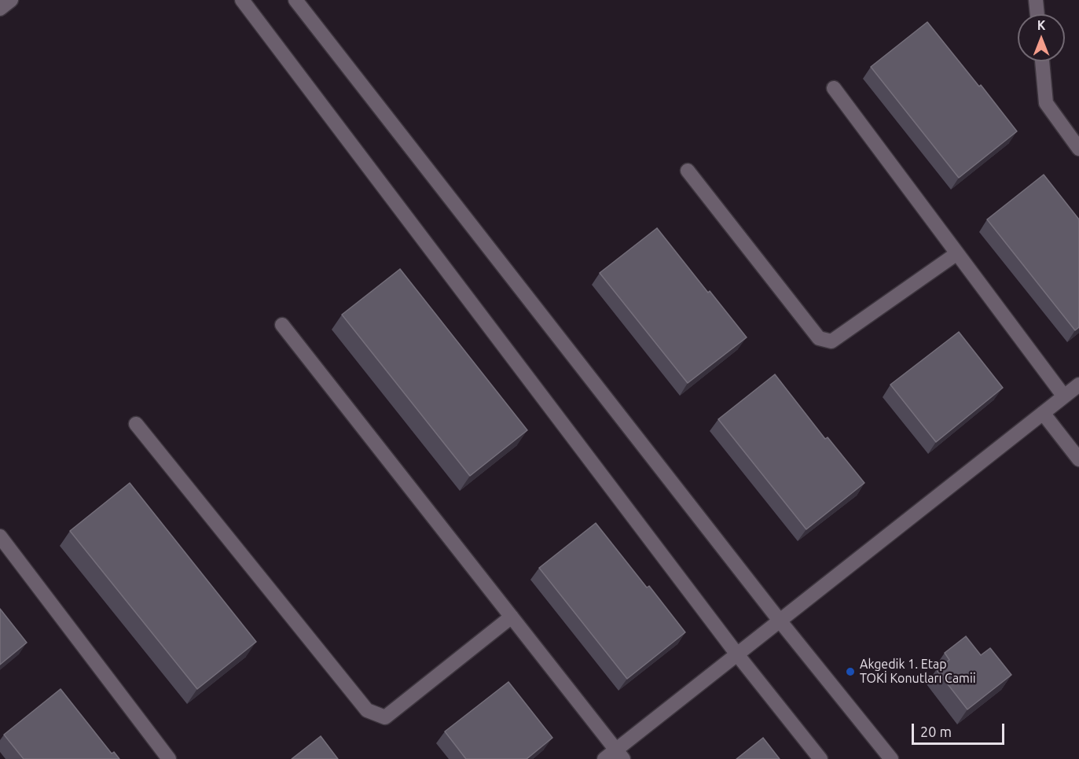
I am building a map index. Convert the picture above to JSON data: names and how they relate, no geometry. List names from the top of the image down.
{
  "places": ["Akgedik 1. Etap TOKİ Konutları Camii"],
  "scale_bar": "20 m",
  "north": "top"
}
